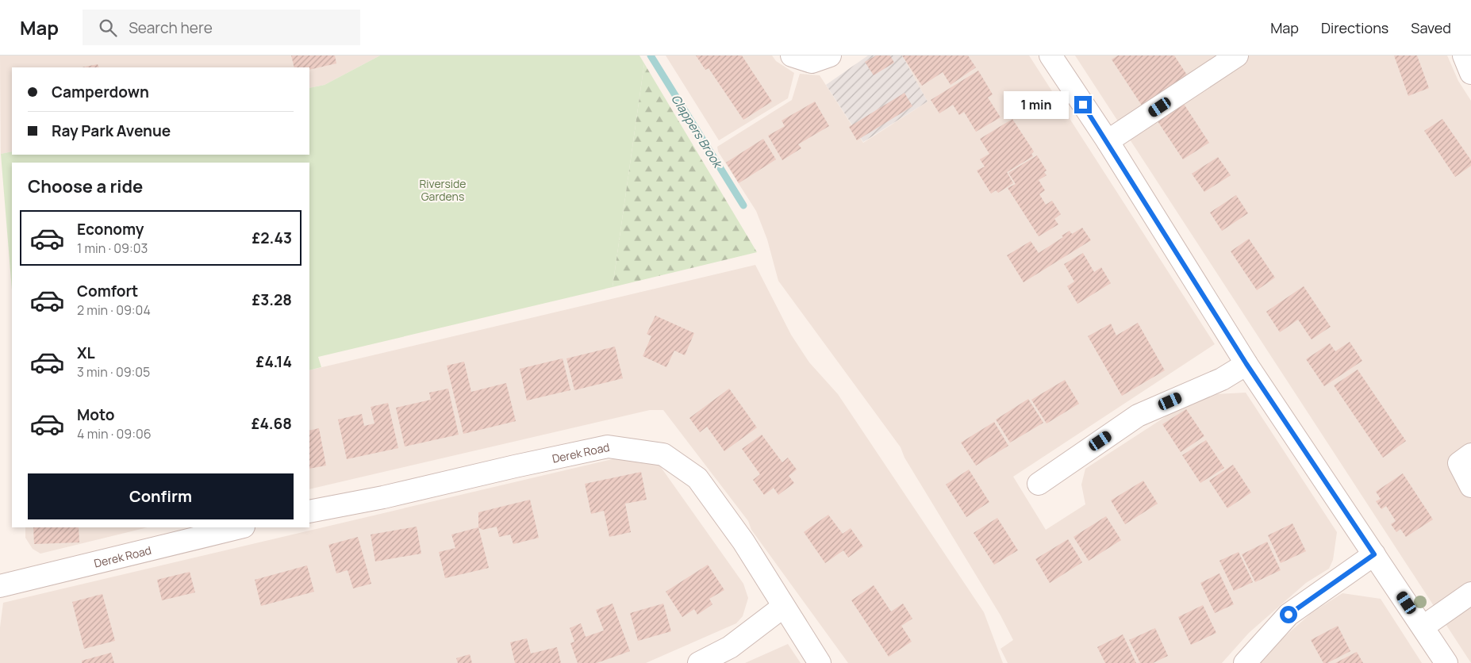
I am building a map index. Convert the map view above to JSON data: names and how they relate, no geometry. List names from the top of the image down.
{
  "streets": {
    "street": ["Derek Road"]
  },
  "water": ["Clappers Brook"],
  "parks": ["Riverside Gardens"],
  "page": {
    "header": "Map",
    "search": "Search here",
    "nav": ["Map", "Directions", "Saved"],
    "banner": ["Camperdown", "Ray Park Avenue"],
    "bubble": "1 min",
    "heading": "Choose a ride",
    "list": [
      {
        "name": "Economy",
        "note": "1 min · 09:03",
        "value": "£2.43"
      },
      {
        "name": "Comfort",
        "note": "2 min · 09:04",
        "value": "£3.28"
      },
      {
        "name": "XL",
        "note": "3 min · 09:05",
        "value": "£4.14"
      },
      {
        "name": "Moto",
        "note": "4 min · 09:06",
        "value": "£4.68"
      }
    ],
    "buttons": "Confirm"
  }
}
